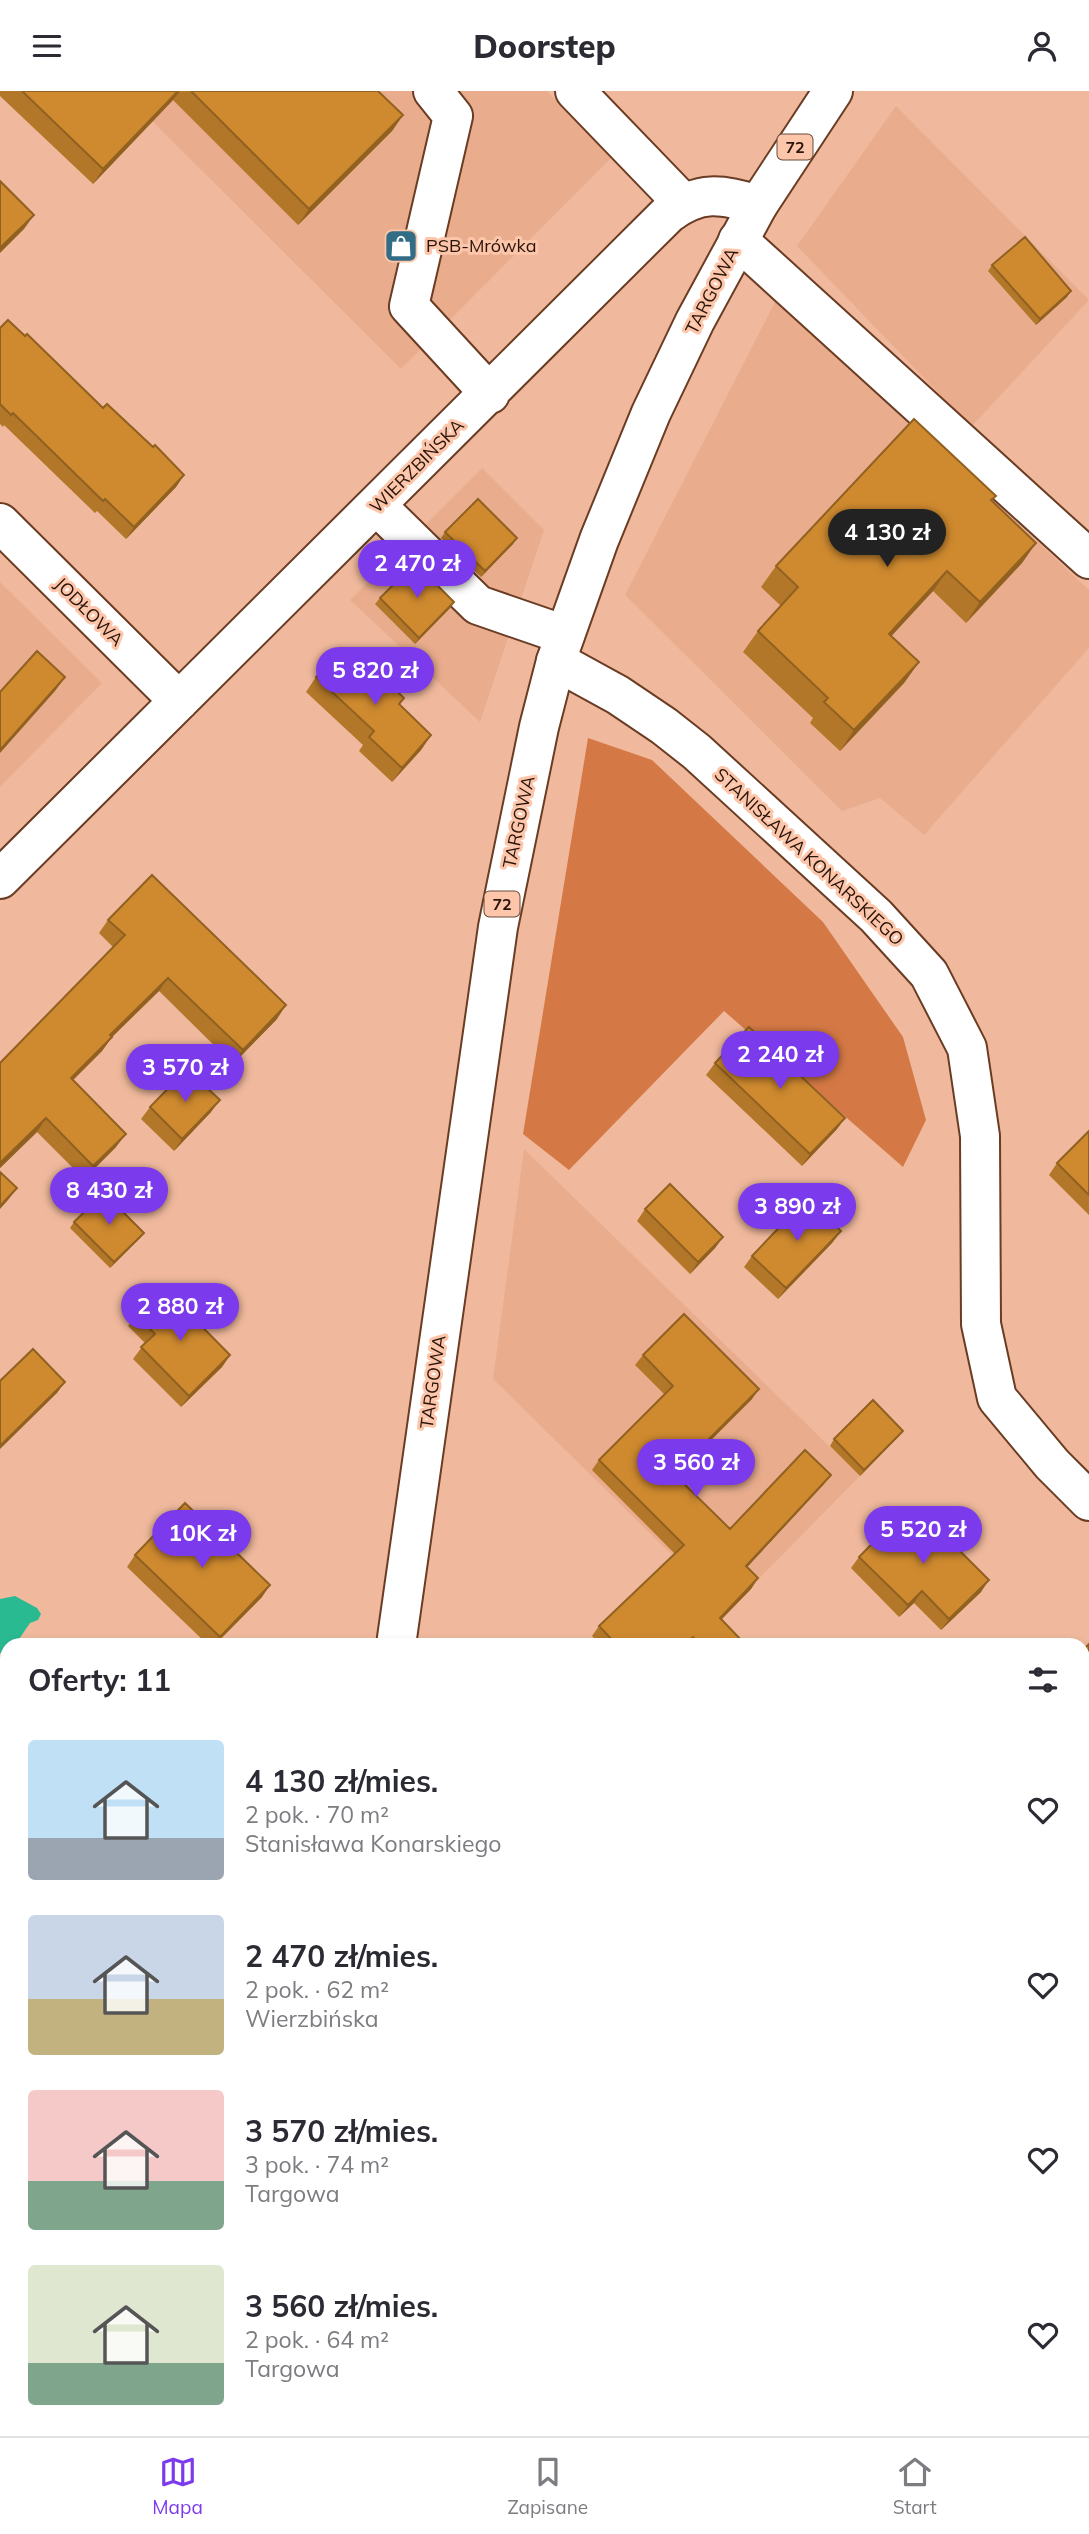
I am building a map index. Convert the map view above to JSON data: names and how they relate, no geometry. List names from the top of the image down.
{
  "streets": {
    "street": [
      "72",
      "TARGOWA",
      "WIERZBIŃSKA",
      "JODŁOWA",
      "STANISŁAWA KONARSKIEGO"
    ]
  },
  "crossings": [
    ["72", "TARGOWA"],
    ["72", "WIERZBIŃSKA"],
    ["TARGOWA", "WIERZBIŃSKA"],
    ["TARGOWA", "STANISŁAWA KONARSKIEGO"],
    ["WIERZBIŃSKA", "JODŁOWA"],
    ["WIERZBIŃSKA", "STANISŁAWA KONARSKIEGO"]
  ],
  "places": {
    "shop": ["PSB-Mrówka"]
  },
  "page": {
    "header": "Doorstep",
    "price": [
      "4 130 zł",
      "2 470 zł",
      "5 820 zł",
      "2 240 zł",
      "3 570 zł",
      "8 430 zł",
      "3 890 zł",
      "2 880 zł",
      "3 560 zł",
      "5 520 zł",
      "10K zł"
    ],
    "heading": "Oferty: 11",
    "list": [
      {
        "name": "4 130 zł/mies.",
        "note": "2 pok. · 70 m² · Stanisława Konarskiego"
      },
      {
        "name": "2 470 zł/mies.",
        "note": "2 pok. · 62 m² · Wierzbińska"
      },
      {
        "name": "3 570 zł/mies.",
        "note": "3 pok. · 74 m² · Targowa"
      },
      {
        "name": "3 560 zł/mies.",
        "note": "2 pok. · 64 m² · Targowa"
      }
    ],
    "tabs": ["Mapa", "Zapisane", "Start"]
  }
}
